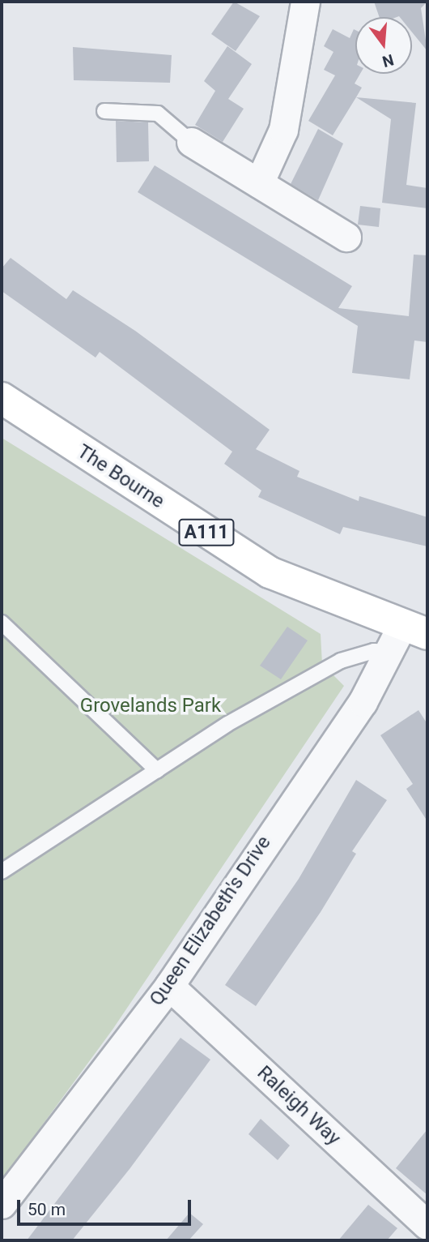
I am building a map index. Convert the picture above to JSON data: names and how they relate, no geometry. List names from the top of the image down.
{
  "streets": {
    "main road": ["The Bourne", "A111"],
    "street": ["Queen Elizabeth's Drive", "Raleigh Way"]
  },
  "crossings": [
    ["The Bourne", "Queen Elizabeth's Drive"],
    ["Queen Elizabeth's Drive", "Raleigh Way"]
  ],
  "parks": ["Grovelands Park"],
  "scale_bar": "50 m",
  "north": "bottom"
}
